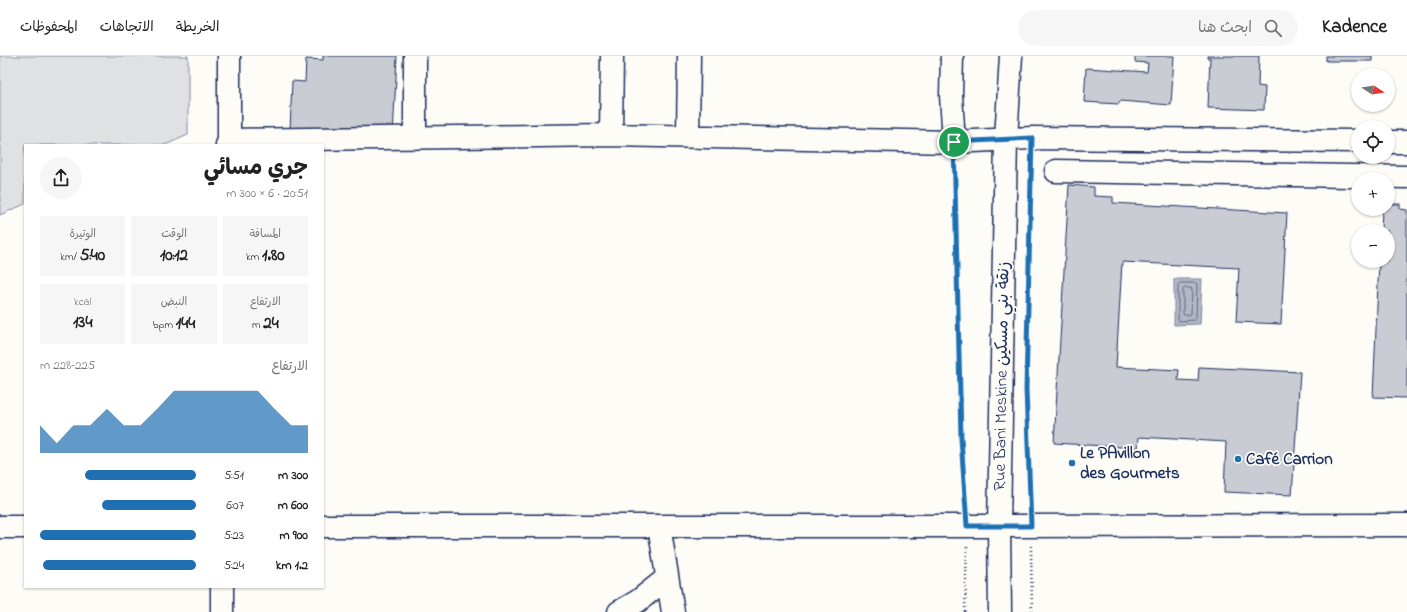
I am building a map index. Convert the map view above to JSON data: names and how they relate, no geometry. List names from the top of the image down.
{
  "streets": {
    "street": ["Rue Bani Meskine زنقة بني مسكين"]
  },
  "places": ["Café Carrion", "Le PAvillon des Gourmets"],
  "north": "right",
  "page": {
    "header": "Kadence",
    "search": "ابحث هنا",
    "nav": ["الخريطة", "الاتجاهات", "المحفوظات"],
    "map_buttons": ["+", "−"],
    "heading": ["جري مسائي", "20:51 · 6 × 300 m"],
    "stats": [
      ["المسافة", "1.80 km"],
      ["الوقت", "10:12"],
      ["الوتيرة", "5:40 /km"],
      ["الارتفاع", "24 m"],
      ["النبض", "144 bpm"],
      ["kcal", "134"]
    ],
    "chart": ["الارتفاع", "225–228 m"],
    "list": [
      {
        "name": "300 m",
        "note": "5:51"
      },
      {
        "name": "600 m",
        "note": "6:07"
      },
      {
        "name": "900 m",
        "note": "5:23"
      },
      {
        "name": "1.2 km",
        "note": "5:24"
      }
    ]
  }
}
